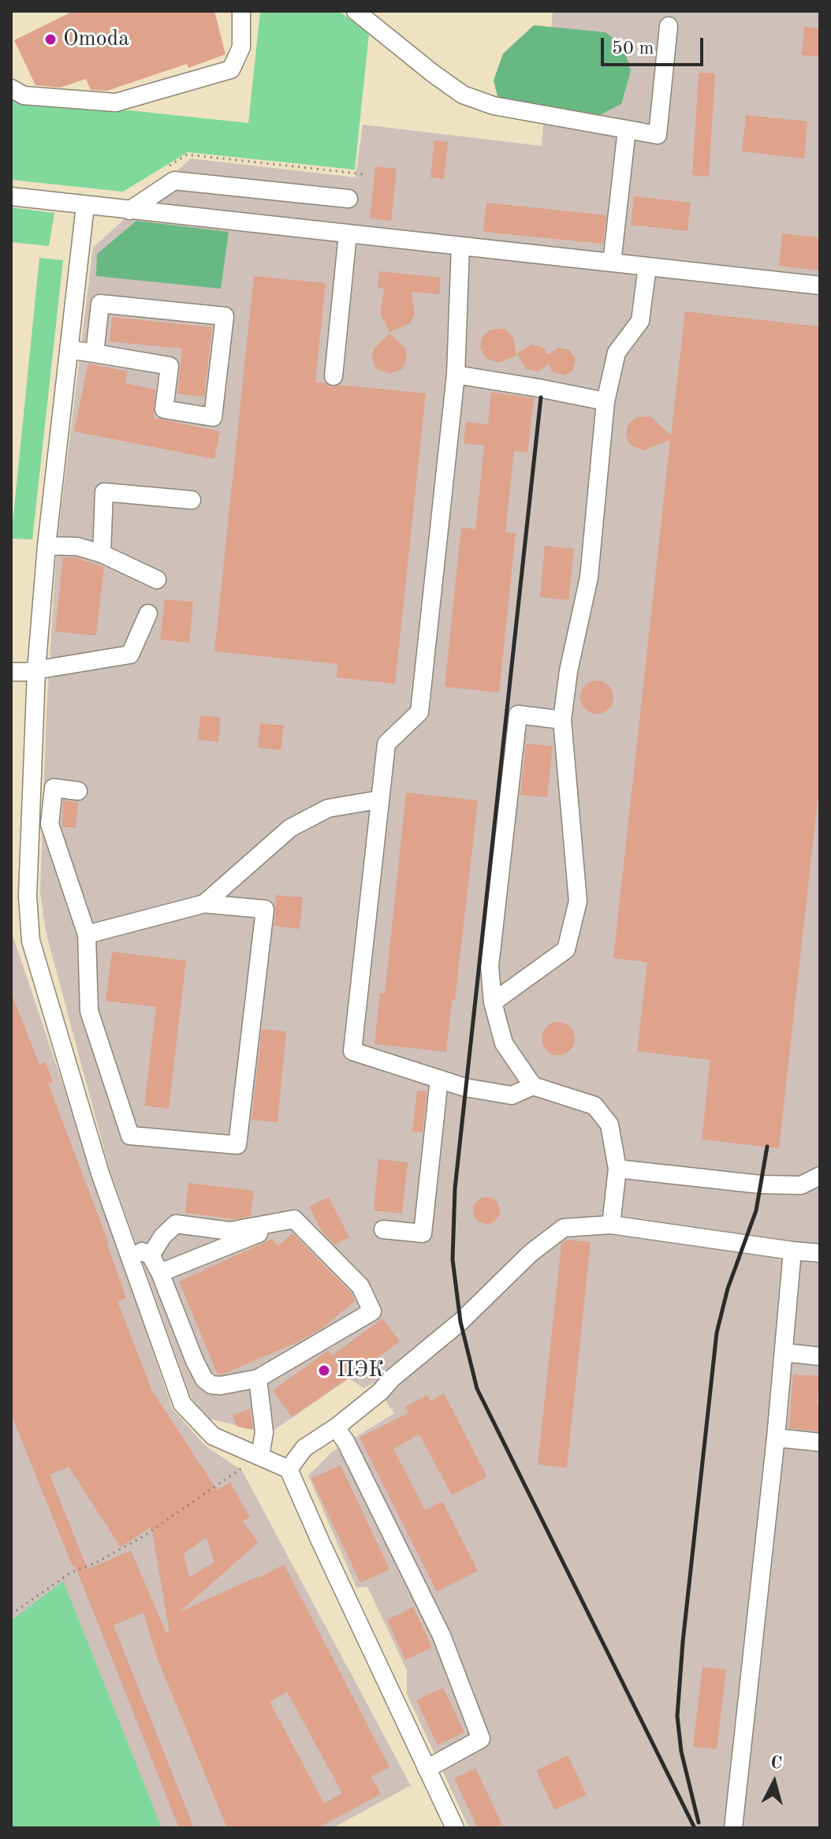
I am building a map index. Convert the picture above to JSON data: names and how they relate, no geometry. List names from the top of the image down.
{
  "places": ["Omoda", "ПЭК"],
  "scale_bar": "50 m",
  "north": "top"
}
